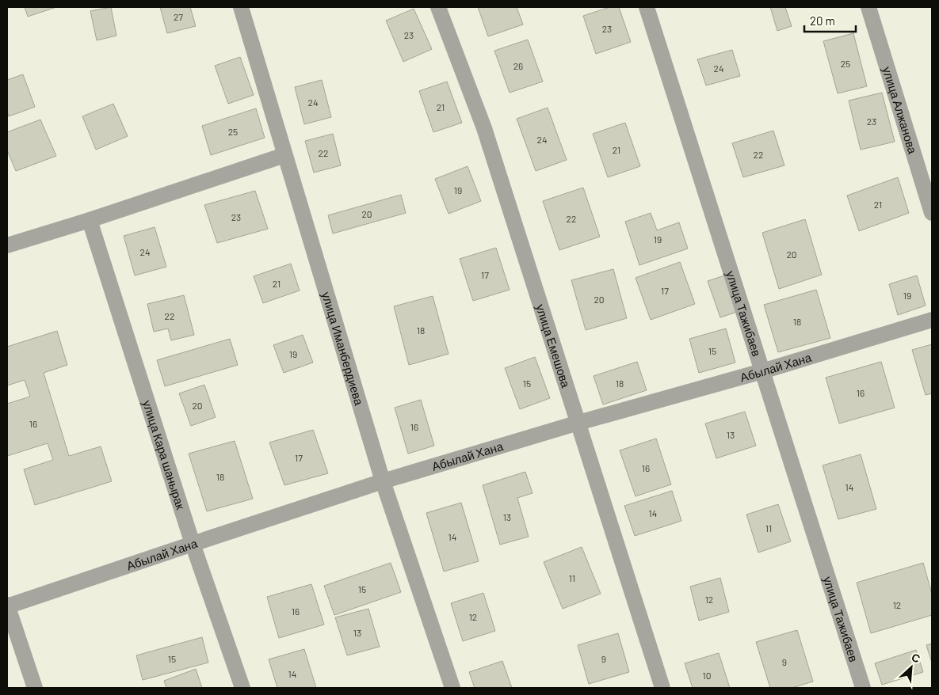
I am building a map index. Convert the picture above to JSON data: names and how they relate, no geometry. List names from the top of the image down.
{
  "streets": {
    "street": [
      "улица Алжанова",
      "улица Тажибаев",
      "улица Емешова",
      "улица Иманбердиева",
      "Абылай Хана",
      "улица Кара шанырак"
    ]
  },
  "crossings": [
    ["улица Тажибаев", "Абылай Хана"],
    ["улица Емешова", "Абылай Хана"],
    ["улица Иманбердиева", "Абылай Хана"],
    ["Абылай Хана", "улица Кара шанырак"]
  ],
  "house_numbers": [
    "27",
    "23",
    "23",
    "25",
    "26",
    "24",
    "24",
    "21",
    "23",
    "25",
    "24",
    "21",
    "22",
    "22",
    "19",
    "21",
    "20",
    "23",
    "22",
    "19",
    "24",
    "20",
    "17",
    "21",
    "17",
    "19",
    "20",
    "22",
    "18",
    "18",
    "15",
    "19",
    "15",
    "18",
    "16",
    "20",
    "16",
    "16",
    "13",
    "17",
    "16",
    "18",
    "14",
    "14",
    "13",
    "11",
    "14",
    "11",
    "15",
    "12",
    "12",
    "16",
    "12",
    "13",
    "15",
    "9",
    "9",
    "14",
    "10"
  ],
  "scale_bar": "20 m",
  "north": "top right"
}
